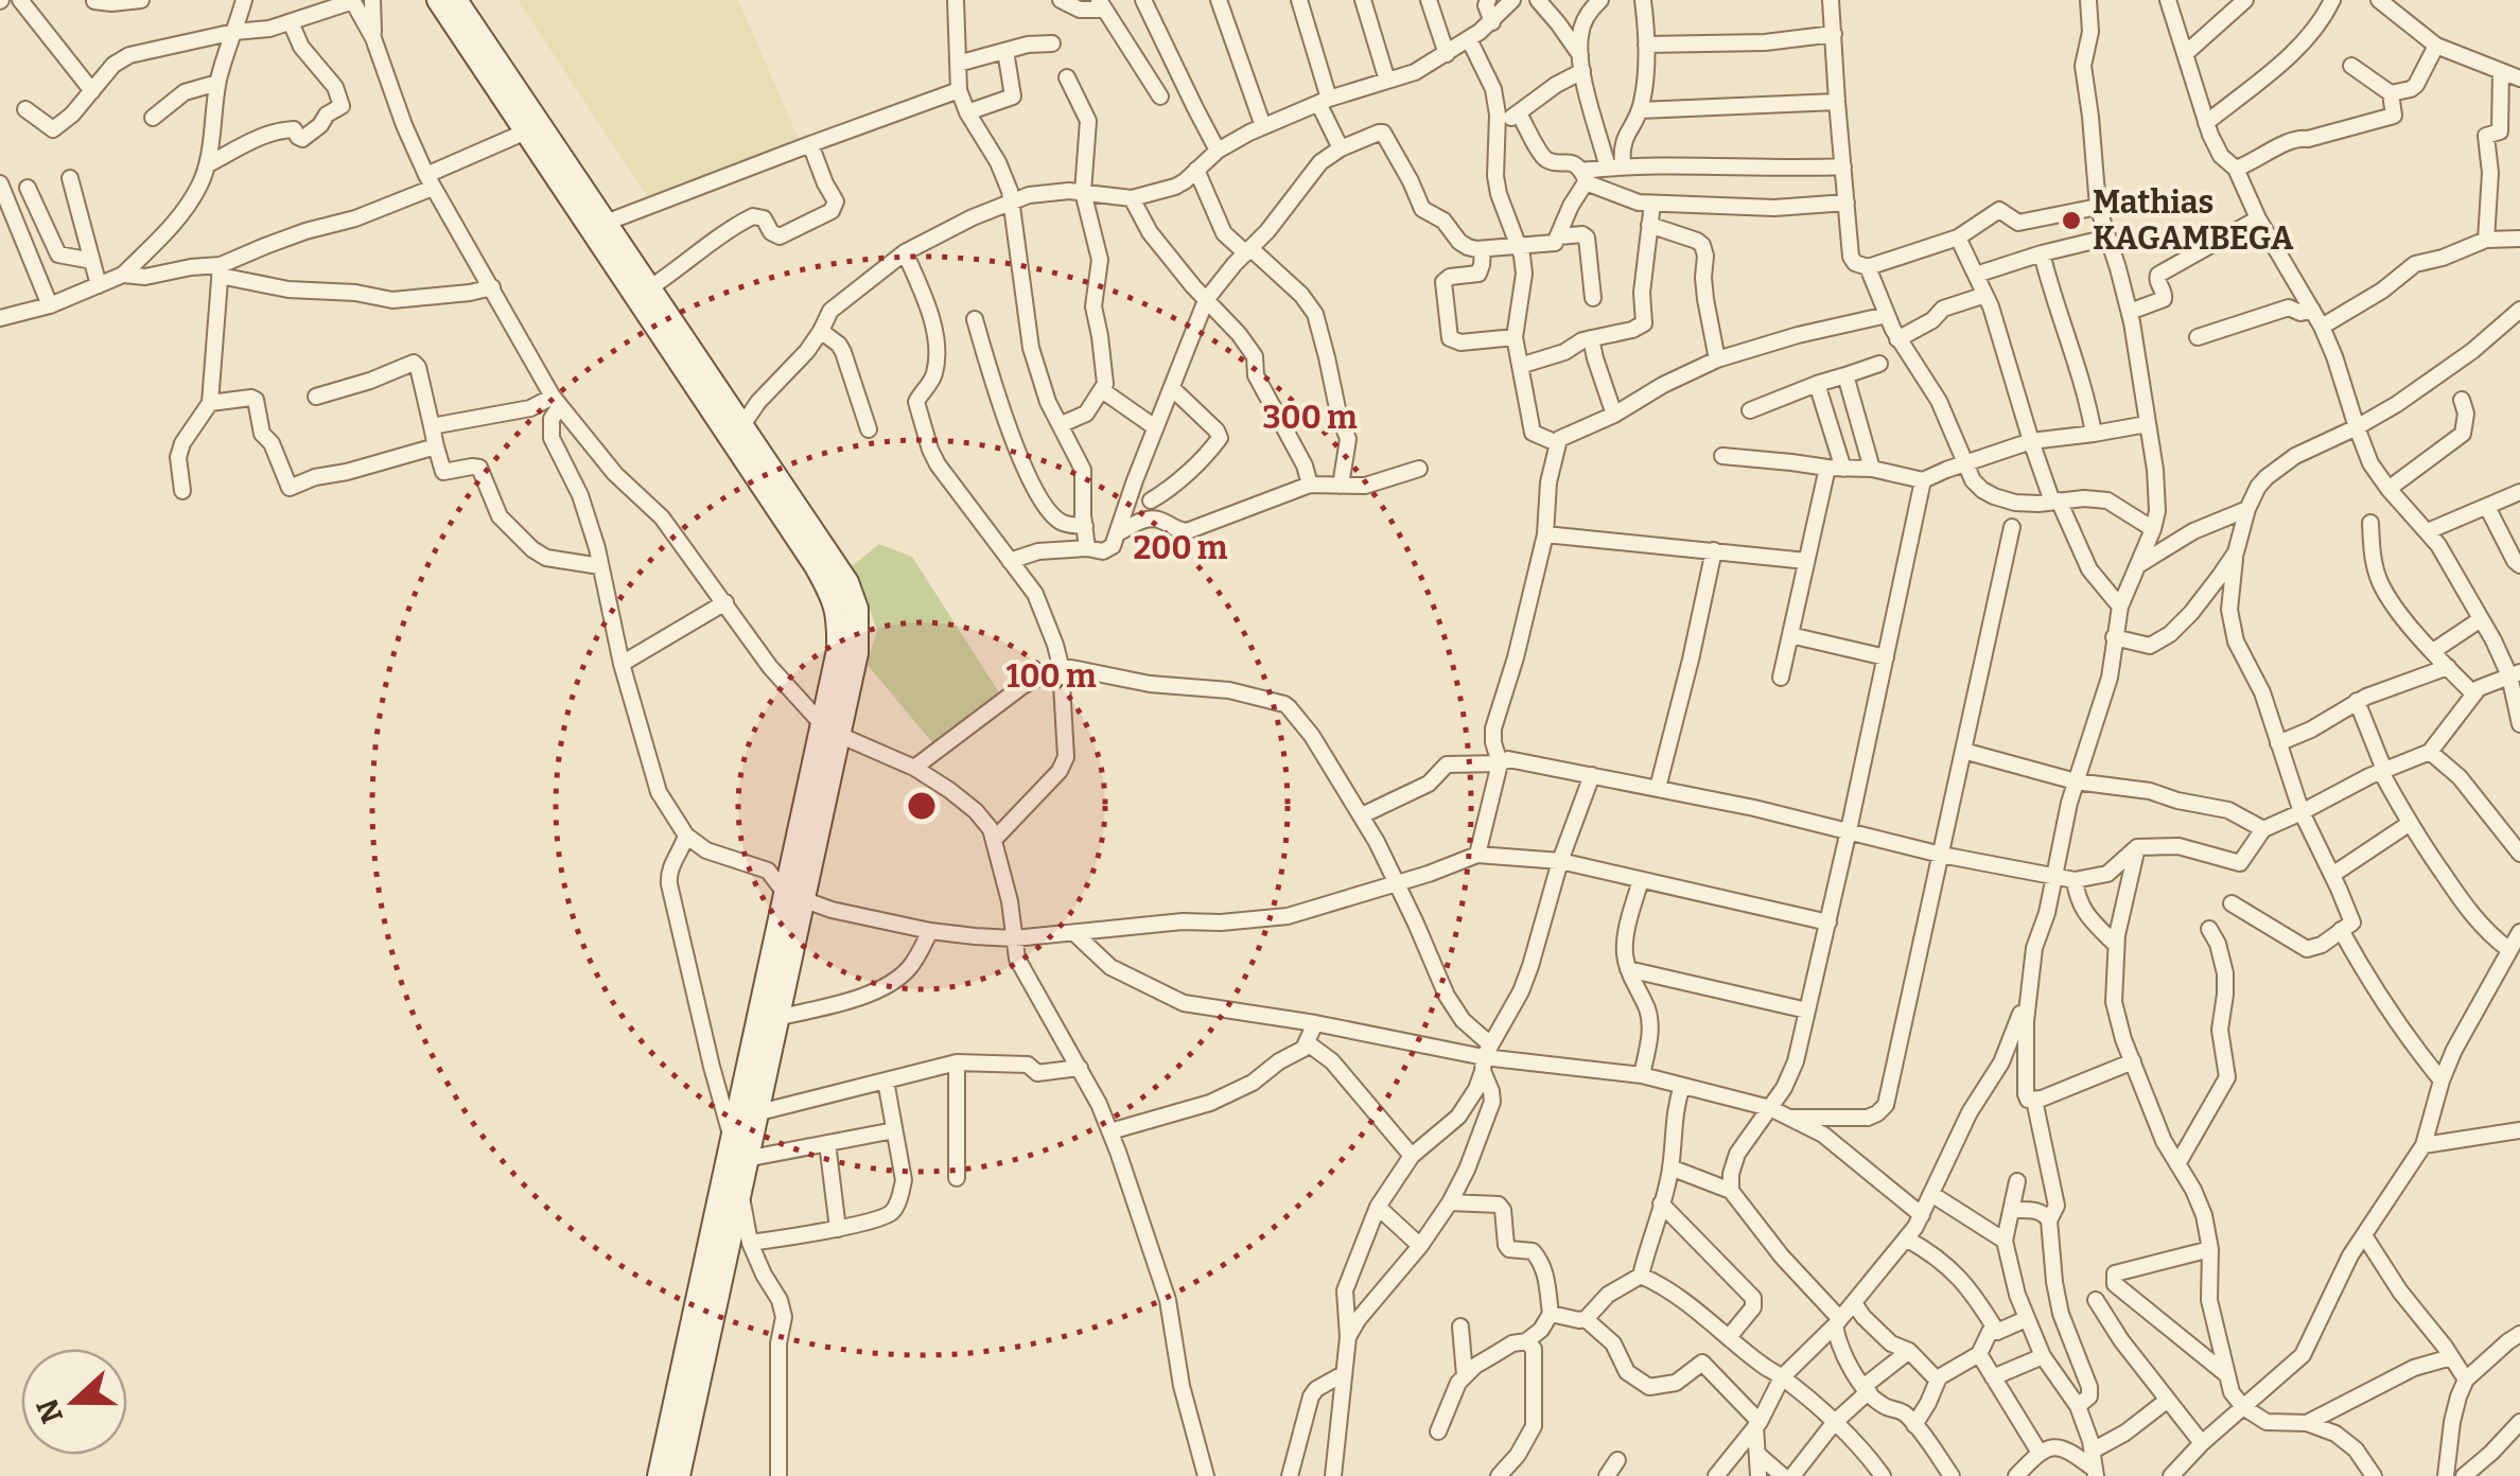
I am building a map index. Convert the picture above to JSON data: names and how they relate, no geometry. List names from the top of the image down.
{
  "places": ["Mathias KAGAMBEGA"],
  "north": "left",
  "rings": ["300 m", "200 m", "100 m"]
}
